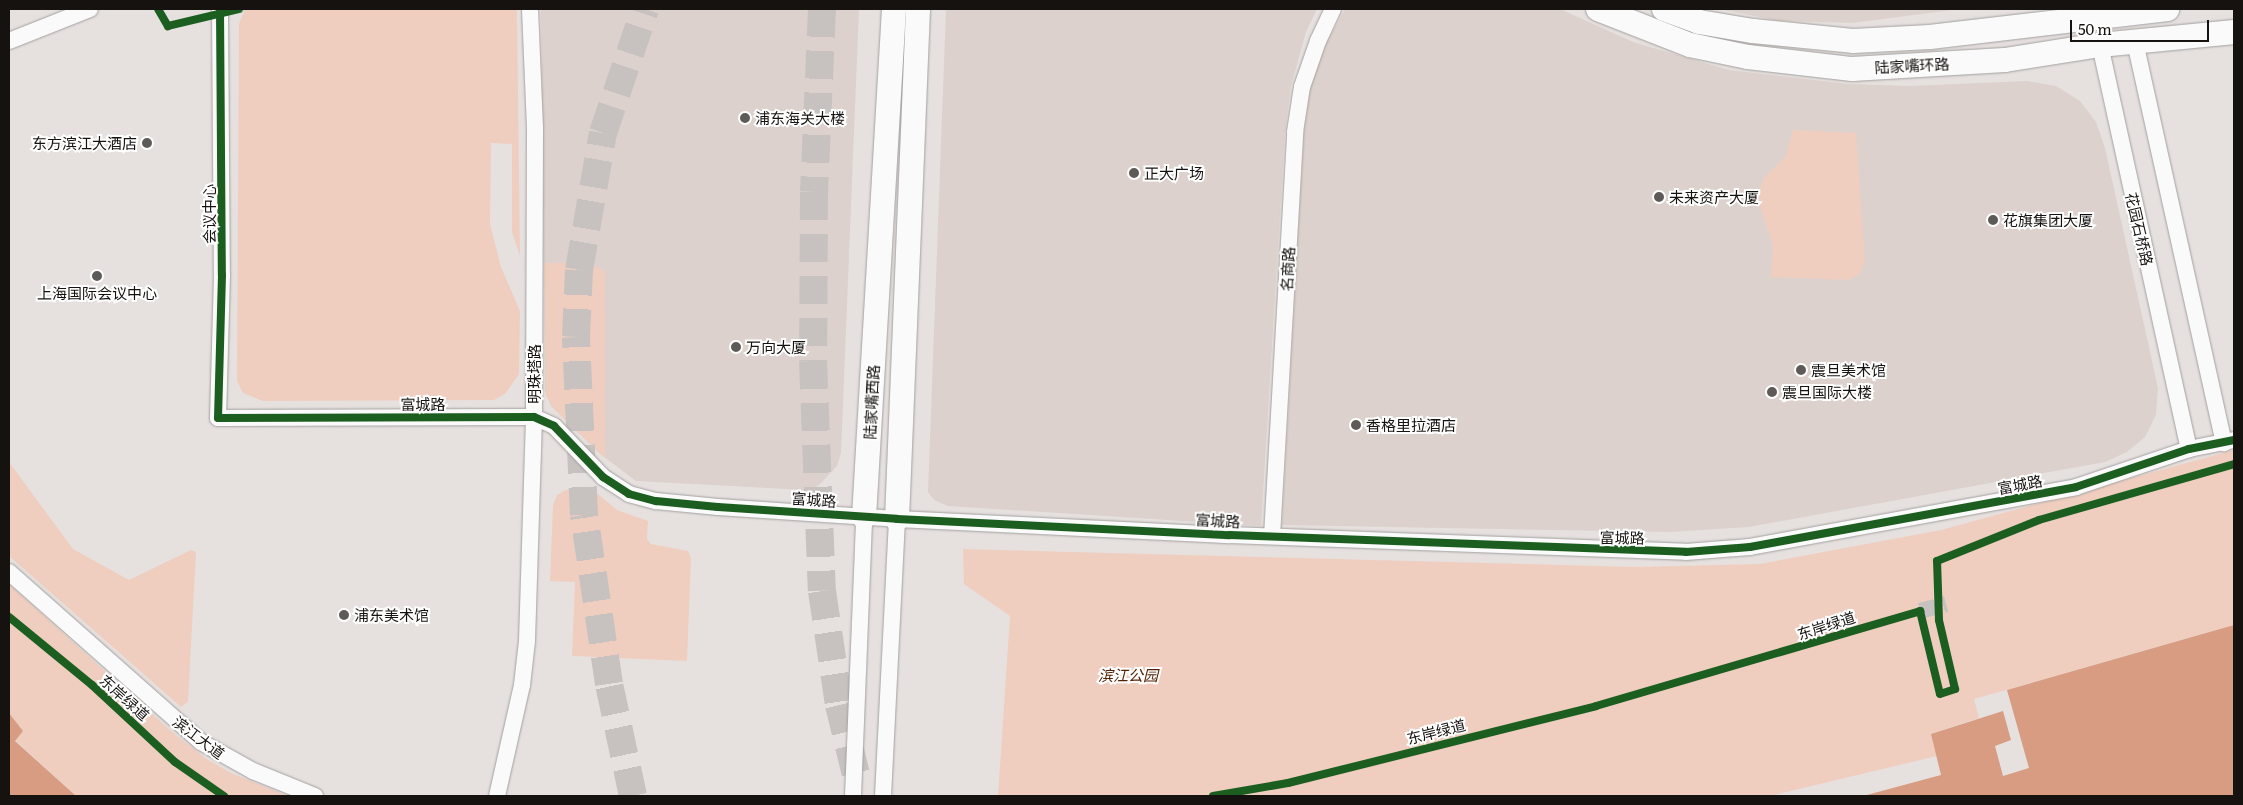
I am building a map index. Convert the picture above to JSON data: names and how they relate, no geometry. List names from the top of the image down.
{
  "streets": {
    "main road": ["陆家嘴环路", "花园石桥路", "陆家嘴西路"],
    "street": [
      "会议中心",
      "名商路",
      "明珠塔路",
      "富城路",
      "滨江大道"
    ],
    "cycle path": ["东岸绿道"]
  },
  "crossings": [
    ["陆家嘴环路", "花园石桥路"],
    ["会议中心", "富城路"],
    ["花园石桥路", "富城路"],
    ["名商路", "富城路"],
    ["明珠塔路", "富城路"],
    ["陆家嘴西路", "富城路"]
  ],
  "parks": ["滨江公园"],
  "places": [
    "浦东海关大楼",
    "东方滨江大酒店",
    "正大广场",
    "未来资产大厦",
    "花旗集团大厦",
    "上海国际会议中心",
    "万向大厦",
    "震旦美术馆",
    "震旦国际大楼",
    "香格里拉酒店",
    "浦东美术馆"
  ],
  "scale_bar": "50 m"
}
